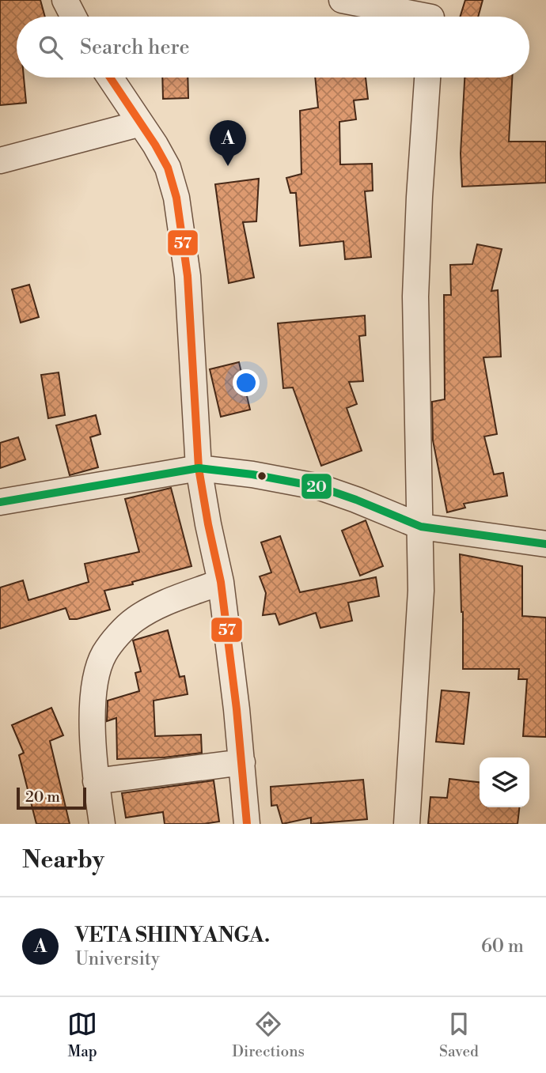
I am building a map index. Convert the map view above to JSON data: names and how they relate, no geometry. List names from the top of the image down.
{
  "lines": ["transit line 57", "transit line 20"],
  "scale_bar": "20 m",
  "page": {
    "search": "Search here",
    "pins": "A",
    "scale": "20 m",
    "heading": "Nearby",
    "list": [
      {
        "mark": "A",
        "name": "VETA SHINYANGA.",
        "note": "University",
        "value": "60 m"
      }
    ],
    "nav": ["Map", "Directions", "Saved"]
  }
}
